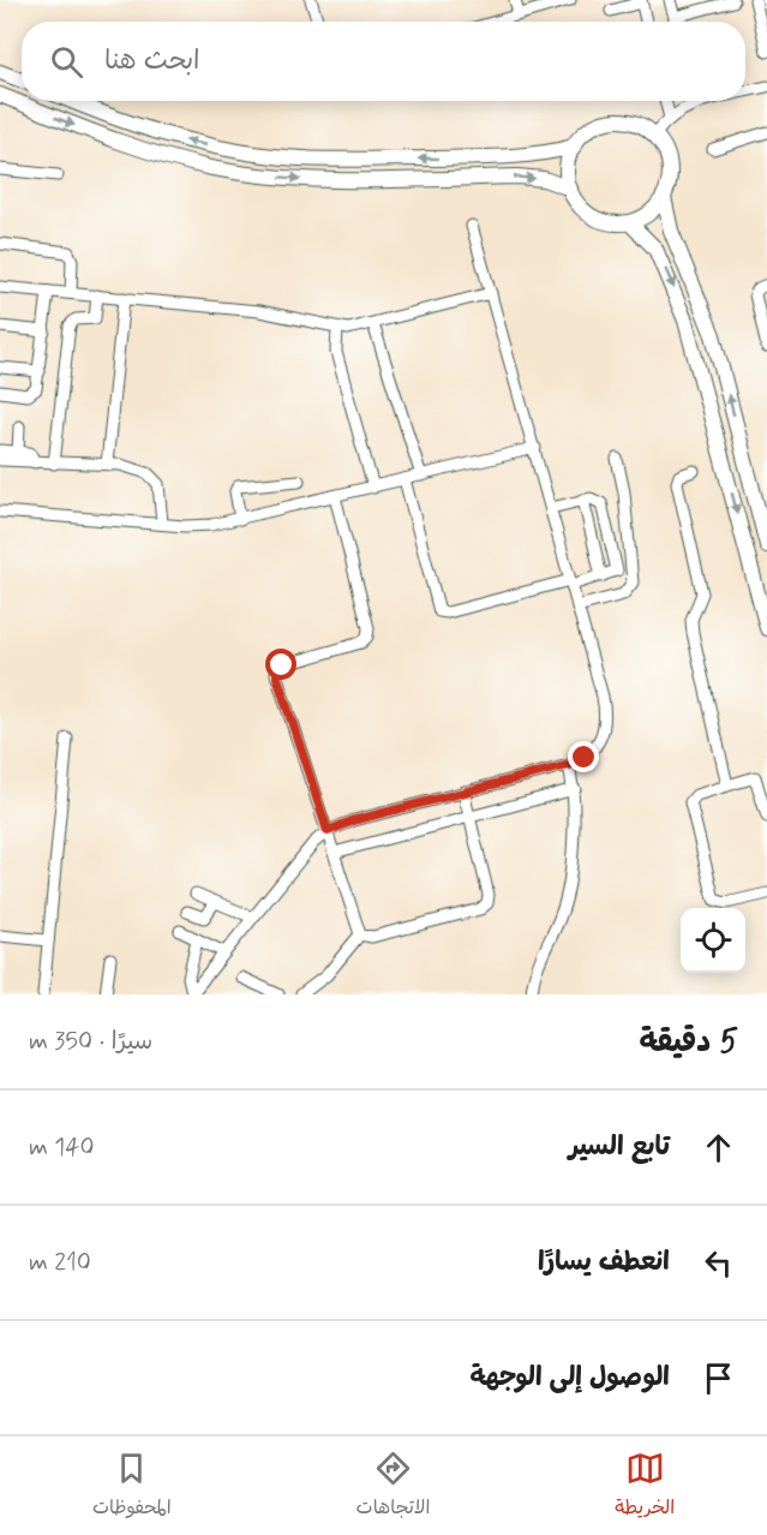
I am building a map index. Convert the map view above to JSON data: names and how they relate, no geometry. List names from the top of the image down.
{
  "page": {
    "search": "ابحث هنا",
    "heading": ["5 دقيقة", "سيرًا · 350 m"],
    "list": [
      ["تابع السير", "140 m"],
      ["انعطف يسارًا", "210 m"],
      "الوصول إلى الوجهة"
    ],
    "nav": ["الخريطة", "الاتجاهات", "المحفوظات"]
  }
}
